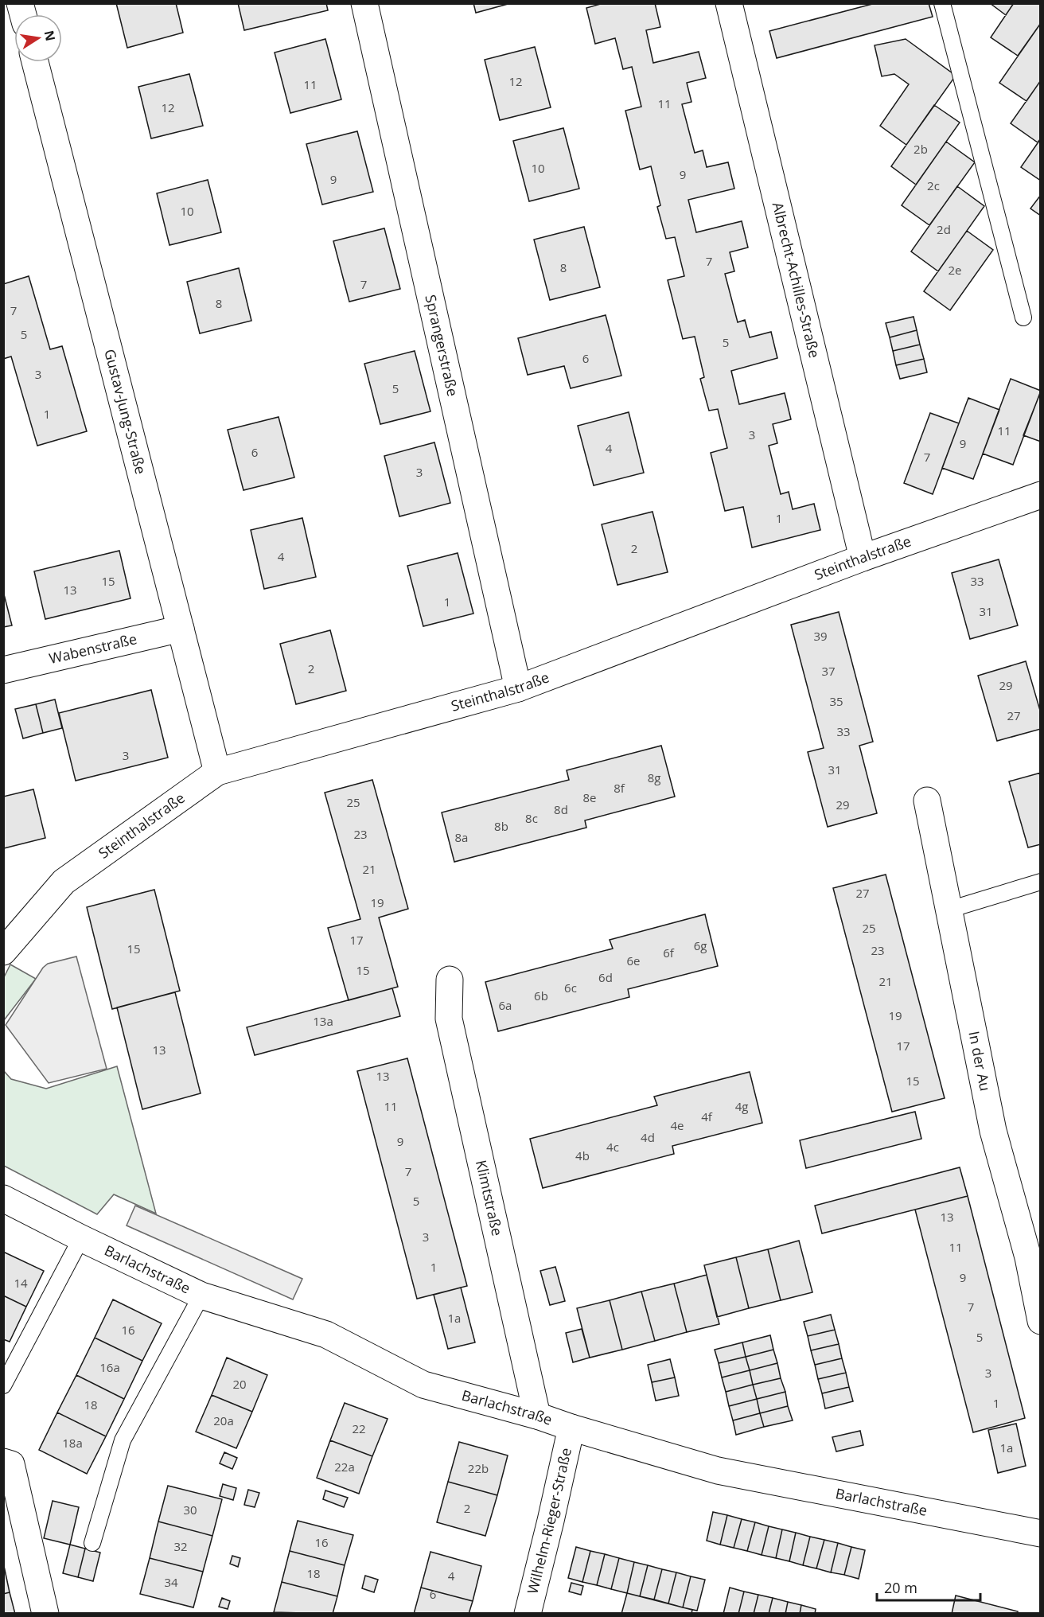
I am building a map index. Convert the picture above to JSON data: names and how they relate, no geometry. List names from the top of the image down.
{
  "streets": {
    "street": [
      "Albrecht-Achilles-Straße",
      "Sprangerstraße",
      "Gustav-Jung-Straße",
      "Steinthalstraße",
      "Wabenstraße",
      "In der Au",
      "Klimtstraße",
      "Barlachstraße",
      "Wilhelm-Rieger-Straße"
    ]
  },
  "crossings": [
    ["Albrecht-Achilles-Straße", "Steinthalstraße"],
    ["Sprangerstraße", "Steinthalstraße"],
    ["Gustav-Jung-Straße", "Steinthalstraße"],
    ["Gustav-Jung-Straße", "Wabenstraße"],
    ["Klimtstraße", "Barlachstraße"],
    ["Barlachstraße", "Wilhelm-Rieger-Straße"]
  ],
  "house_numbers": [
    "12",
    "11",
    "11",
    "12",
    "2b",
    "10",
    "9",
    "9",
    "2c",
    "10",
    "2d",
    "7",
    "8",
    "2e",
    "7",
    "8",
    "7",
    "5",
    "5",
    "6",
    "3",
    "5",
    "1",
    "11",
    "3",
    "9",
    "4",
    "6",
    "7",
    "3",
    "1",
    "2",
    "4",
    "15",
    "33",
    "13",
    "1",
    "31",
    "39",
    "2",
    "37",
    "29",
    "35",
    "27",
    "33",
    "3",
    "31",
    "8g",
    "8f",
    "8e",
    "25",
    "29",
    "8d",
    "8c",
    "8b",
    "23",
    "8a",
    "21",
    "27",
    "19",
    "25",
    "17",
    "6g",
    "15",
    "23",
    "6f",
    "6e",
    "15",
    "6d",
    "21",
    "6c",
    "6b",
    "6a",
    "19",
    "13a",
    "17",
    "13",
    "13",
    "15",
    "11",
    "4g",
    "4f",
    "4e",
    "4d",
    "9",
    "4c",
    "4b",
    "7",
    "5",
    "13",
    "3",
    "11",
    "1",
    "9",
    "14",
    "7",
    "1a",
    "16",
    "5",
    "16a",
    "3",
    "20",
    "1",
    "18",
    "20a",
    "22",
    "18a",
    "1a",
    "22a",
    "22b",
    "2",
    "30",
    "16",
    "32",
    "18",
    "4",
    "34",
    "6"
  ],
  "scale_bar": "20 m",
  "north": "right"
}
